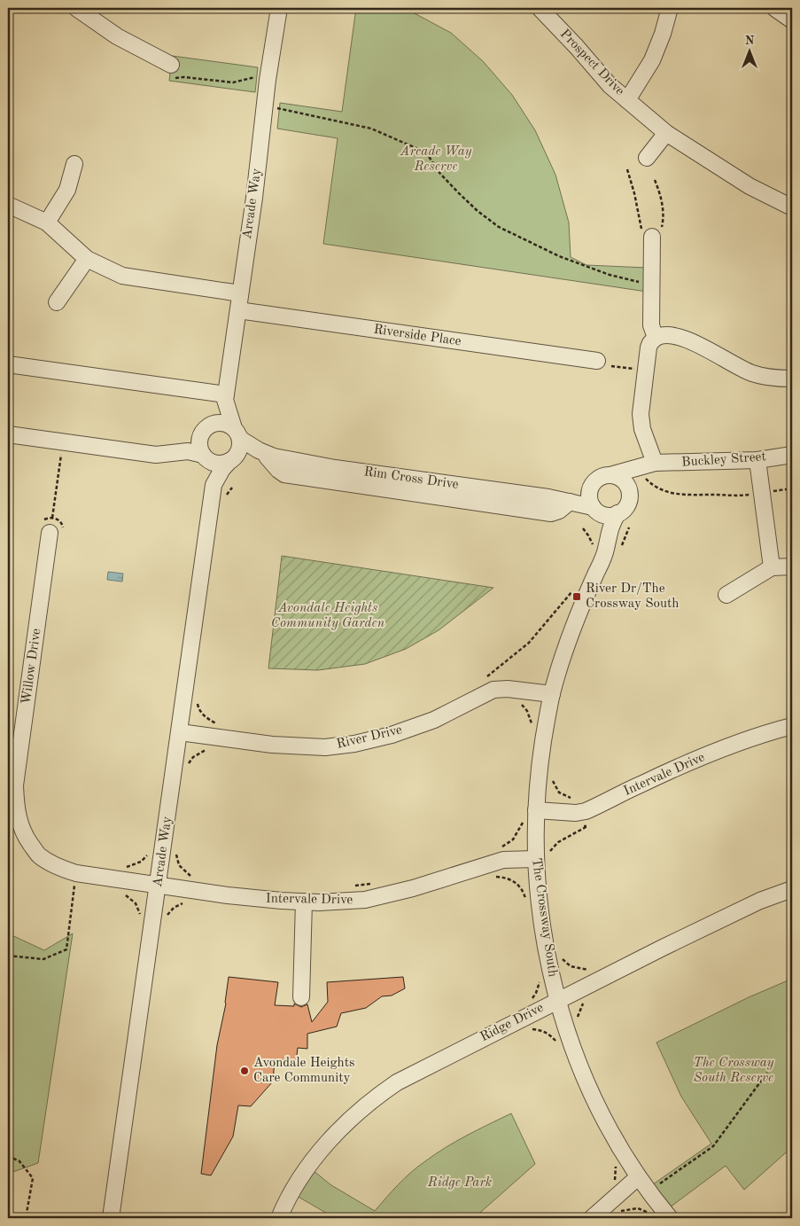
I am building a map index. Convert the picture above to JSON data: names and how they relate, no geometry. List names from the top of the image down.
{
  "streets": {
    "street": [
      "Prospect Drive",
      "Arcade Way",
      "Riverside Place",
      "Buckley Street",
      "Rim Cross Drive",
      "Willow Drive",
      "River Drive",
      "Intervale Drive",
      "The Crossway South",
      "Ridge Drive"
    ]
  },
  "crossings": [
    ["Arcade Way", "Riverside Place"],
    ["Arcade Way", "Rim Cross Drive"],
    ["Arcade Way", "Willow Drive"],
    ["Arcade Way", "River Drive"],
    ["Arcade Way", "Intervale Drive"],
    ["Buckley Street", "Rim Cross Drive"],
    ["Buckley Street", "The Crossway South"],
    ["Rim Cross Drive", "The Crossway South"],
    ["Willow Drive", "Intervale Drive"],
    ["River Drive", "The Crossway South"],
    ["Intervale Drive", "The Crossway South"],
    ["The Crossway South", "Ridge Drive"]
  ],
  "parks": [
    "Arcade Way Reserve",
    "Avondale Heights Community Garden",
    "The Crossway South Reserve",
    "Ridge Park"
  ],
  "places": {
    "transit": ["River Dr/The Crossway South"],
    "other": ["Avondale Heights Care Community"]
  },
  "north": "top"
}
